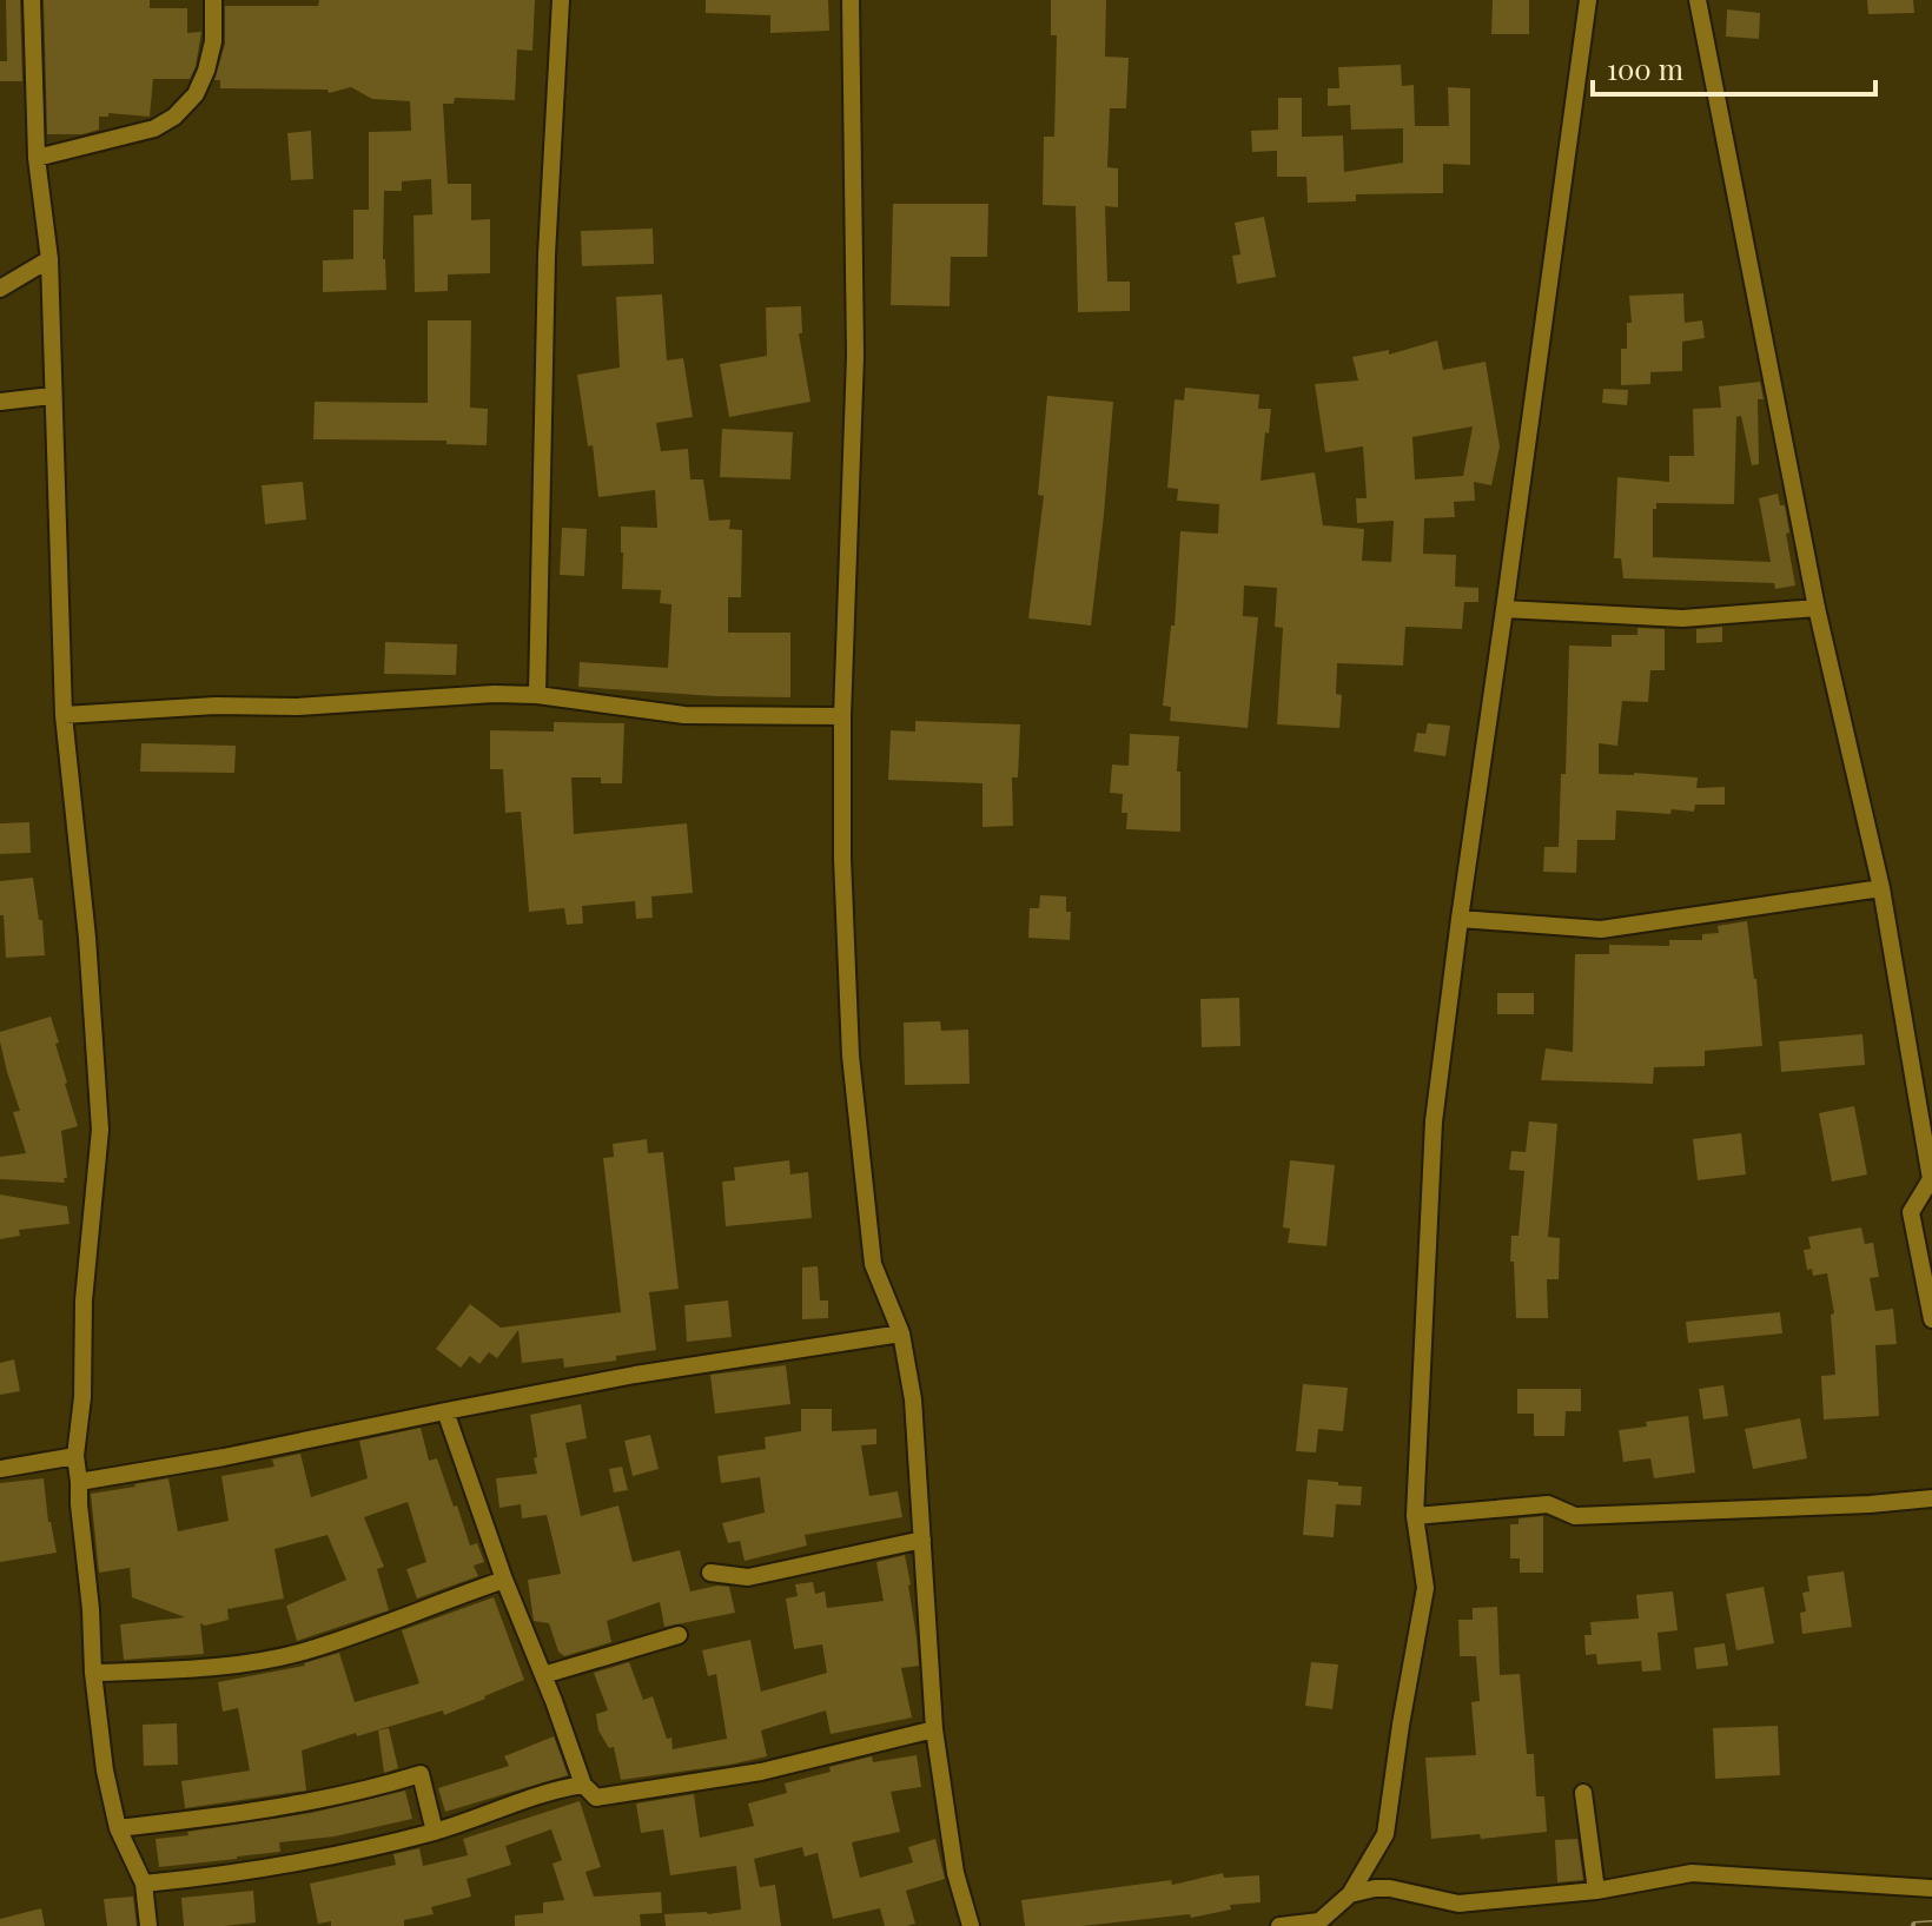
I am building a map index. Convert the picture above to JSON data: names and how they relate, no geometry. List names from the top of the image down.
{
  "scale_bar": "100 m"
}
